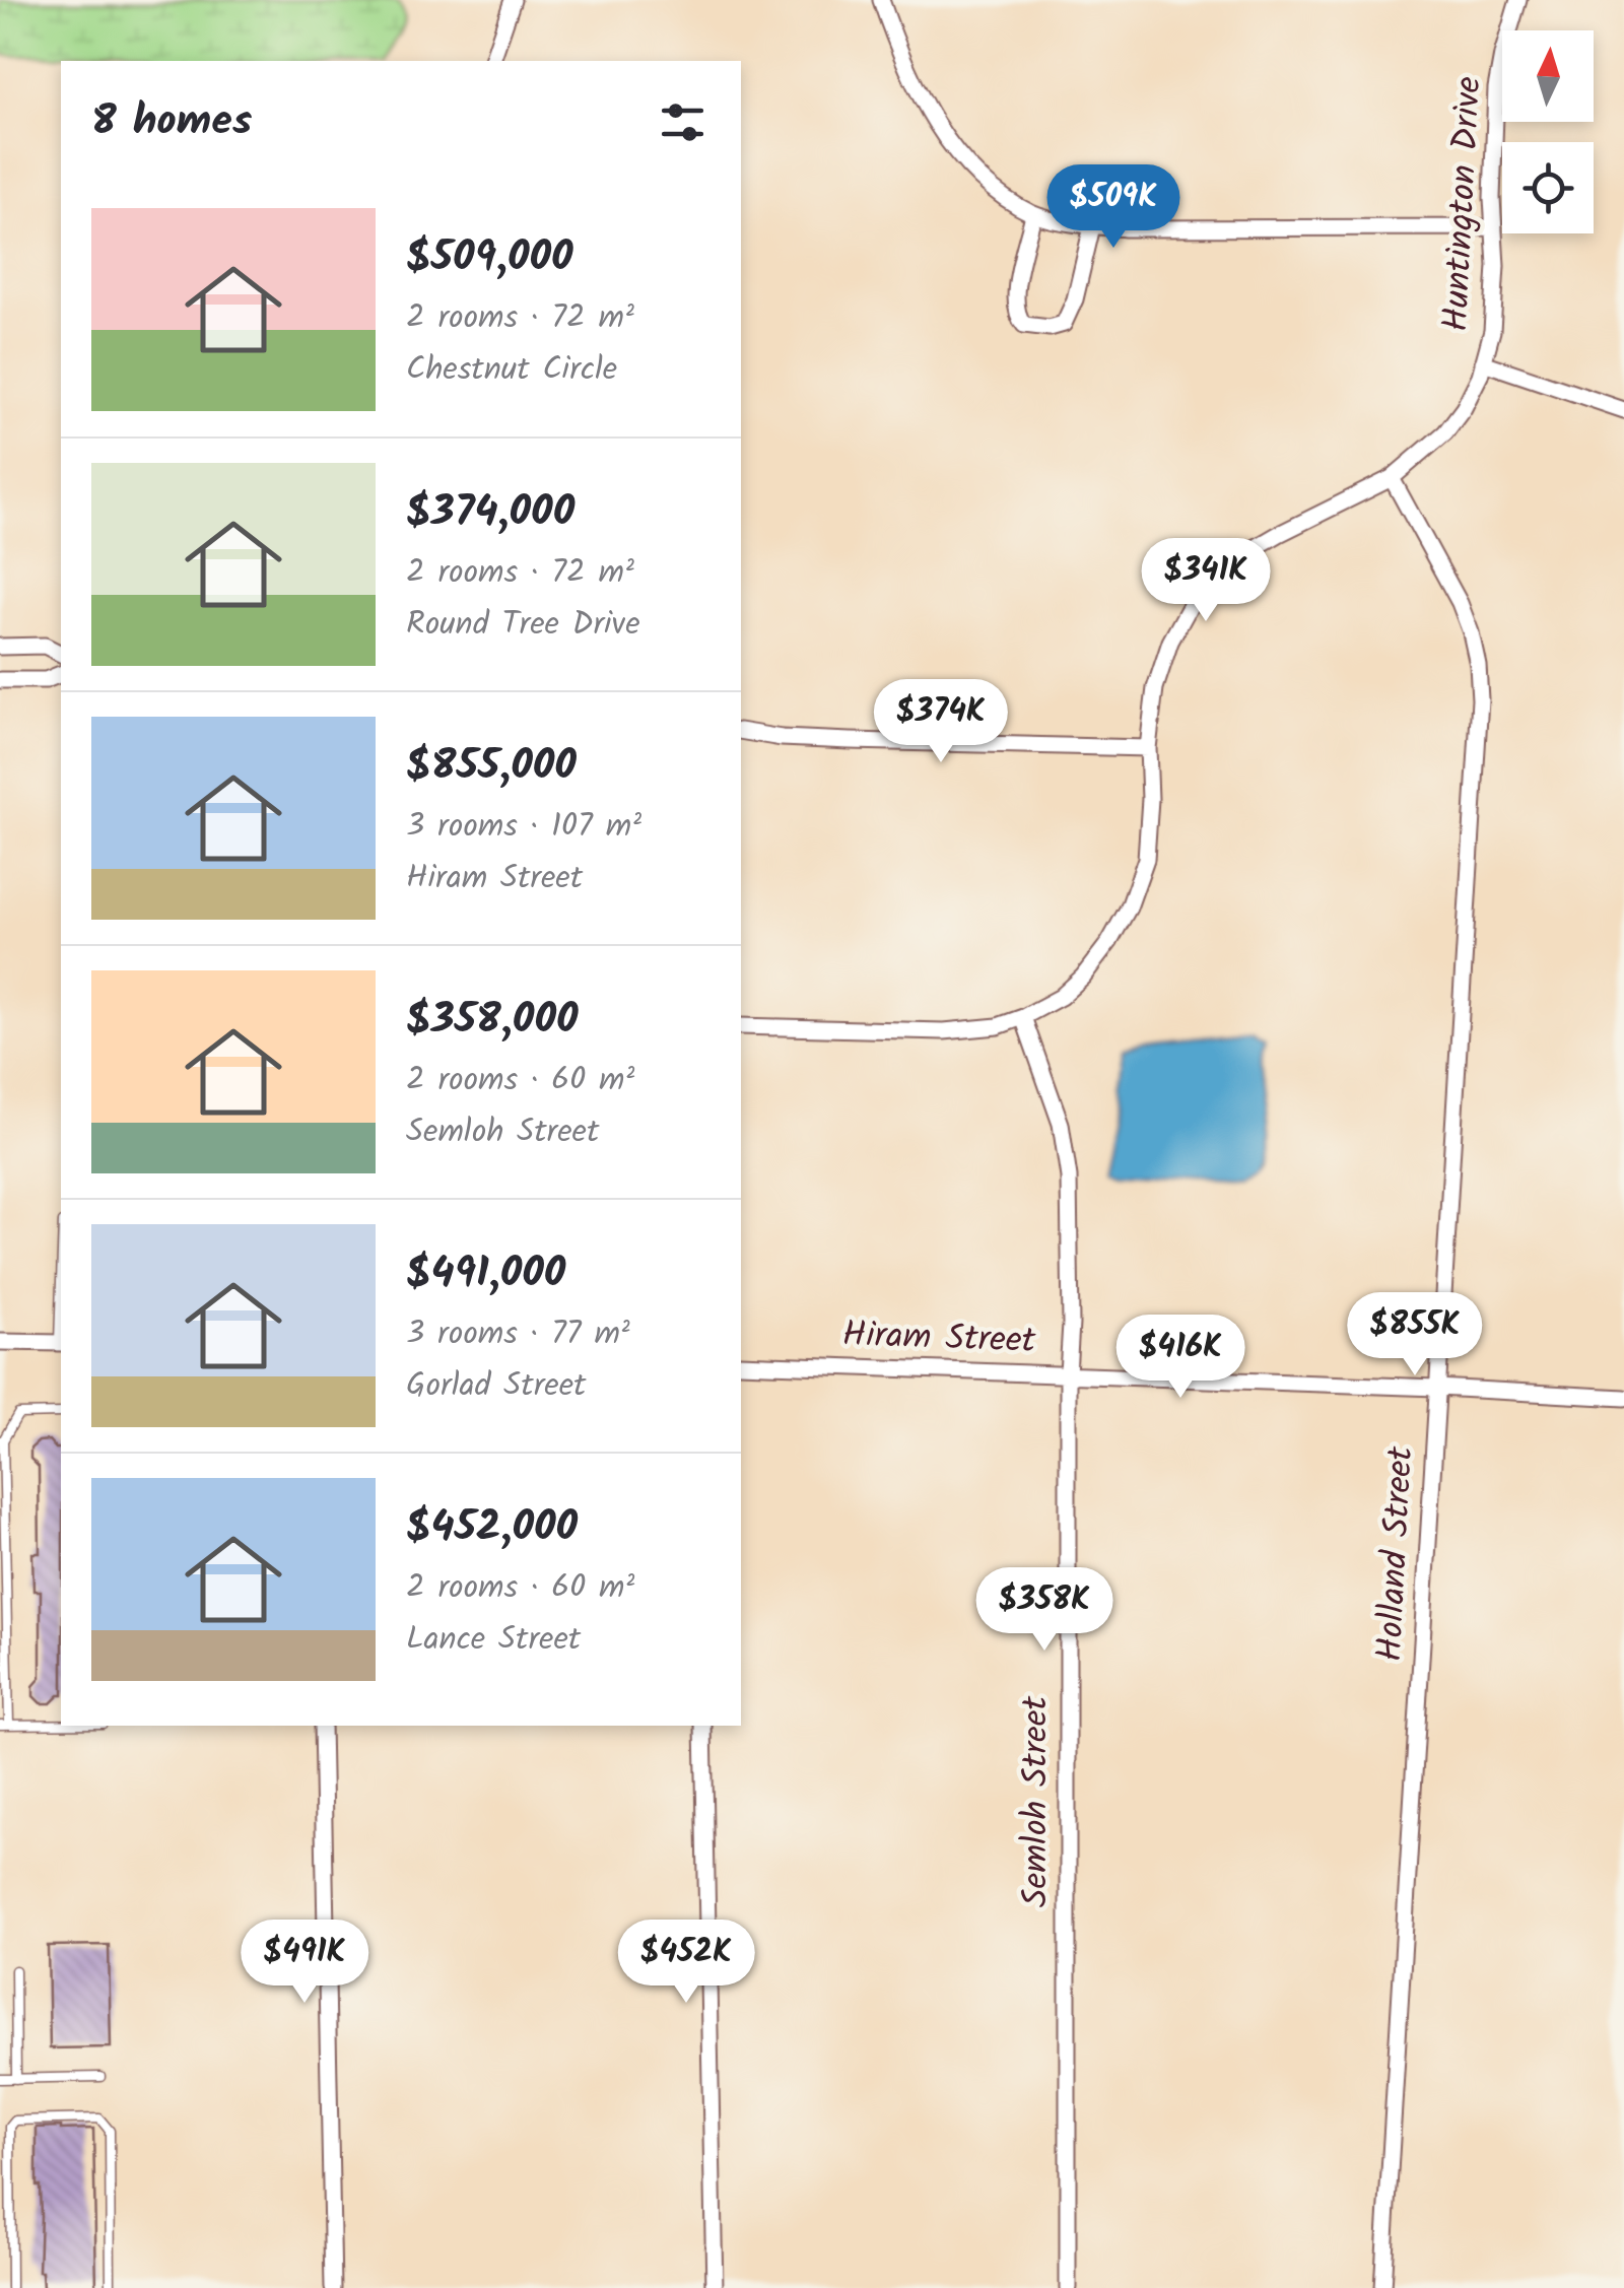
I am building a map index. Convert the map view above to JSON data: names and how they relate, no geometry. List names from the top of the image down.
{
  "streets": {
    "street": [
      "Huntington Drive",
      "Hiram Street",
      "Holland Street",
      "Semloh Street"
    ]
  },
  "crossings": [
    ["Huntington Drive", "Holland Street"],
    ["Huntington Drive", "Semloh Street"],
    ["Hiram Street", "Holland Street"],
    ["Hiram Street", "Semloh Street"]
  ],
  "north": "top",
  "page": {
    "heading": "8 homes",
    "price": [
      "$509K",
      "$341K",
      "$374K",
      "$855K",
      "$416K",
      "$358K",
      "$491K",
      "$452K"
    ],
    "list": [
      {
        "name": "$509,000",
        "note": "2 rooms · 72 m² · Chestnut Circle"
      },
      {
        "name": "$374,000",
        "note": "2 rooms · 72 m² · Round Tree Drive"
      },
      {
        "name": "$855,000",
        "note": "3 rooms · 107 m² · Hiram Street"
      },
      {
        "name": "$358,000",
        "note": "2 rooms · 60 m² · Semloh Street"
      },
      {
        "name": "$491,000",
        "note": "3 rooms · 77 m² · Gorlad Street"
      },
      {
        "name": "$452,000",
        "note": "2 rooms · 60 m² · Lance Street"
      }
    ]
  }
}
